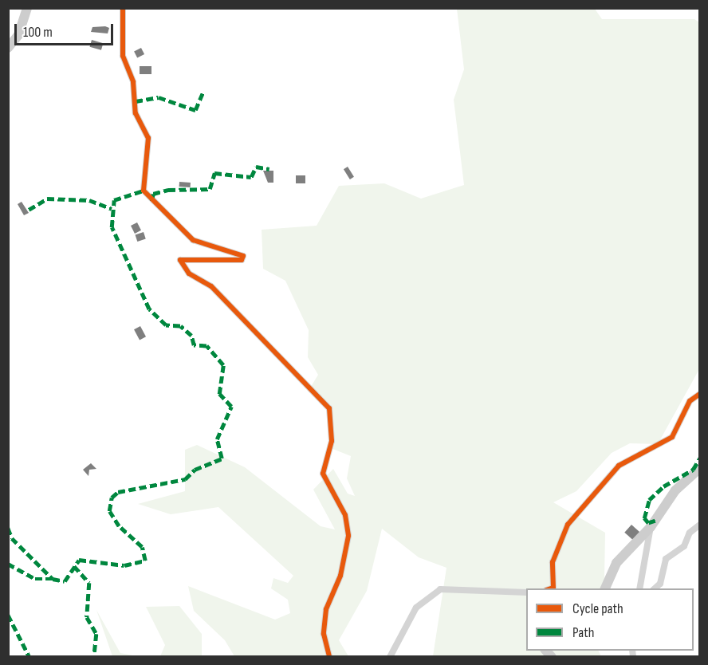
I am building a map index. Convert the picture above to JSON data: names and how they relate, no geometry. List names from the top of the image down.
{
  "legend": ["Cycle path", "Path"],
  "scale_bar": "100 m"
}
